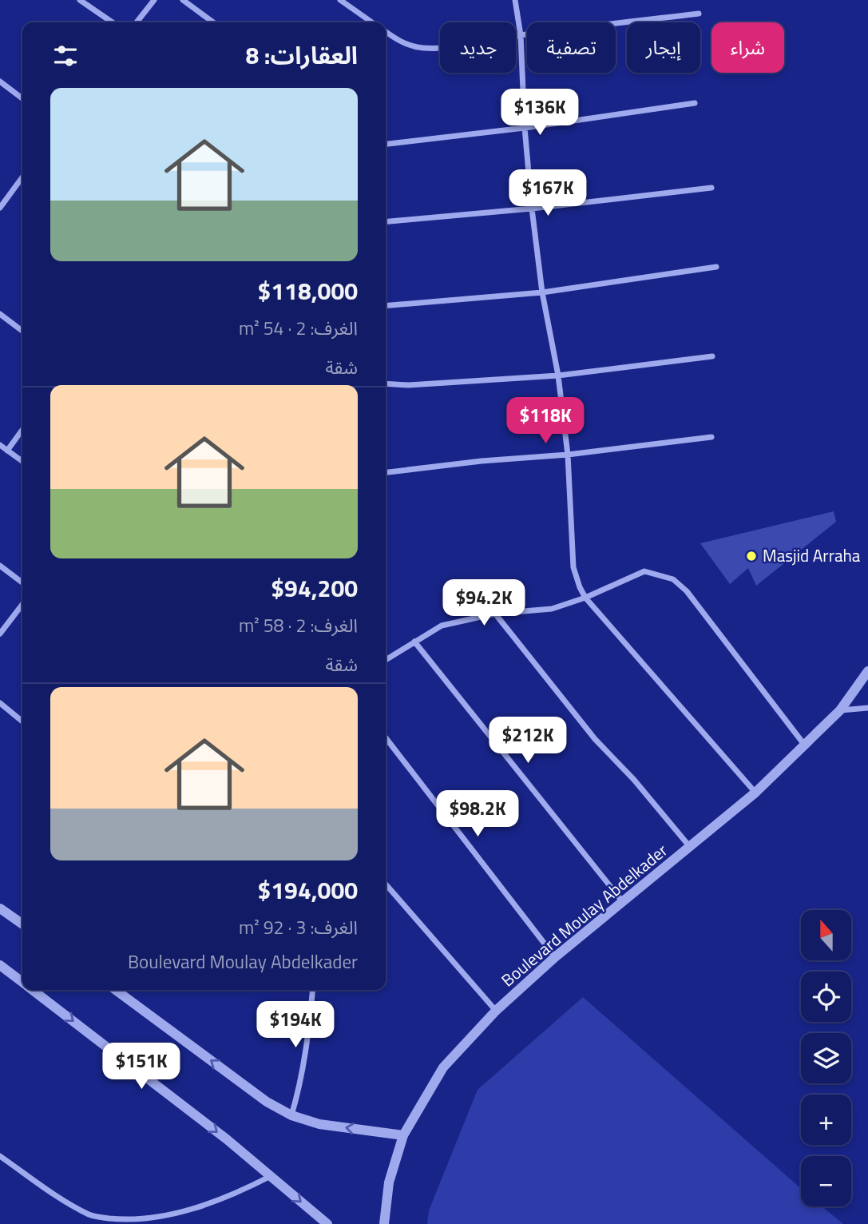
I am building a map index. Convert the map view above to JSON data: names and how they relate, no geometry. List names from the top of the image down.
{
  "streets": {
    "street": ["Boulevard Moulay Abdelkader"]
  },
  "places": ["Masjid Arraha"],
  "north": "top",
  "page": {
    "chip": [
      "شراء",
      "إيجار",
      "تصفية",
      "جديد"
    ],
    "heading": "العقارات: 8",
    "price": [
      "$136K",
      "$167K",
      "$118K",
      "$94.2K",
      "$212K",
      "$98.2K",
      "$194K",
      "$151K"
    ],
    "list": [
      {
        "name": "$118,000",
        "note": "الغرف: 2 · 54 m² · شقة"
      },
      {
        "name": "$94,200",
        "note": "الغرف: 2 · 58 m² · شقة"
      },
      {
        "name": "$194,000",
        "note": "الغرف: 3 · 92 m² · Boulevard Moulay Abdelkader"
      }
    ],
    "map_buttons": ["+", "−"]
  }
}
